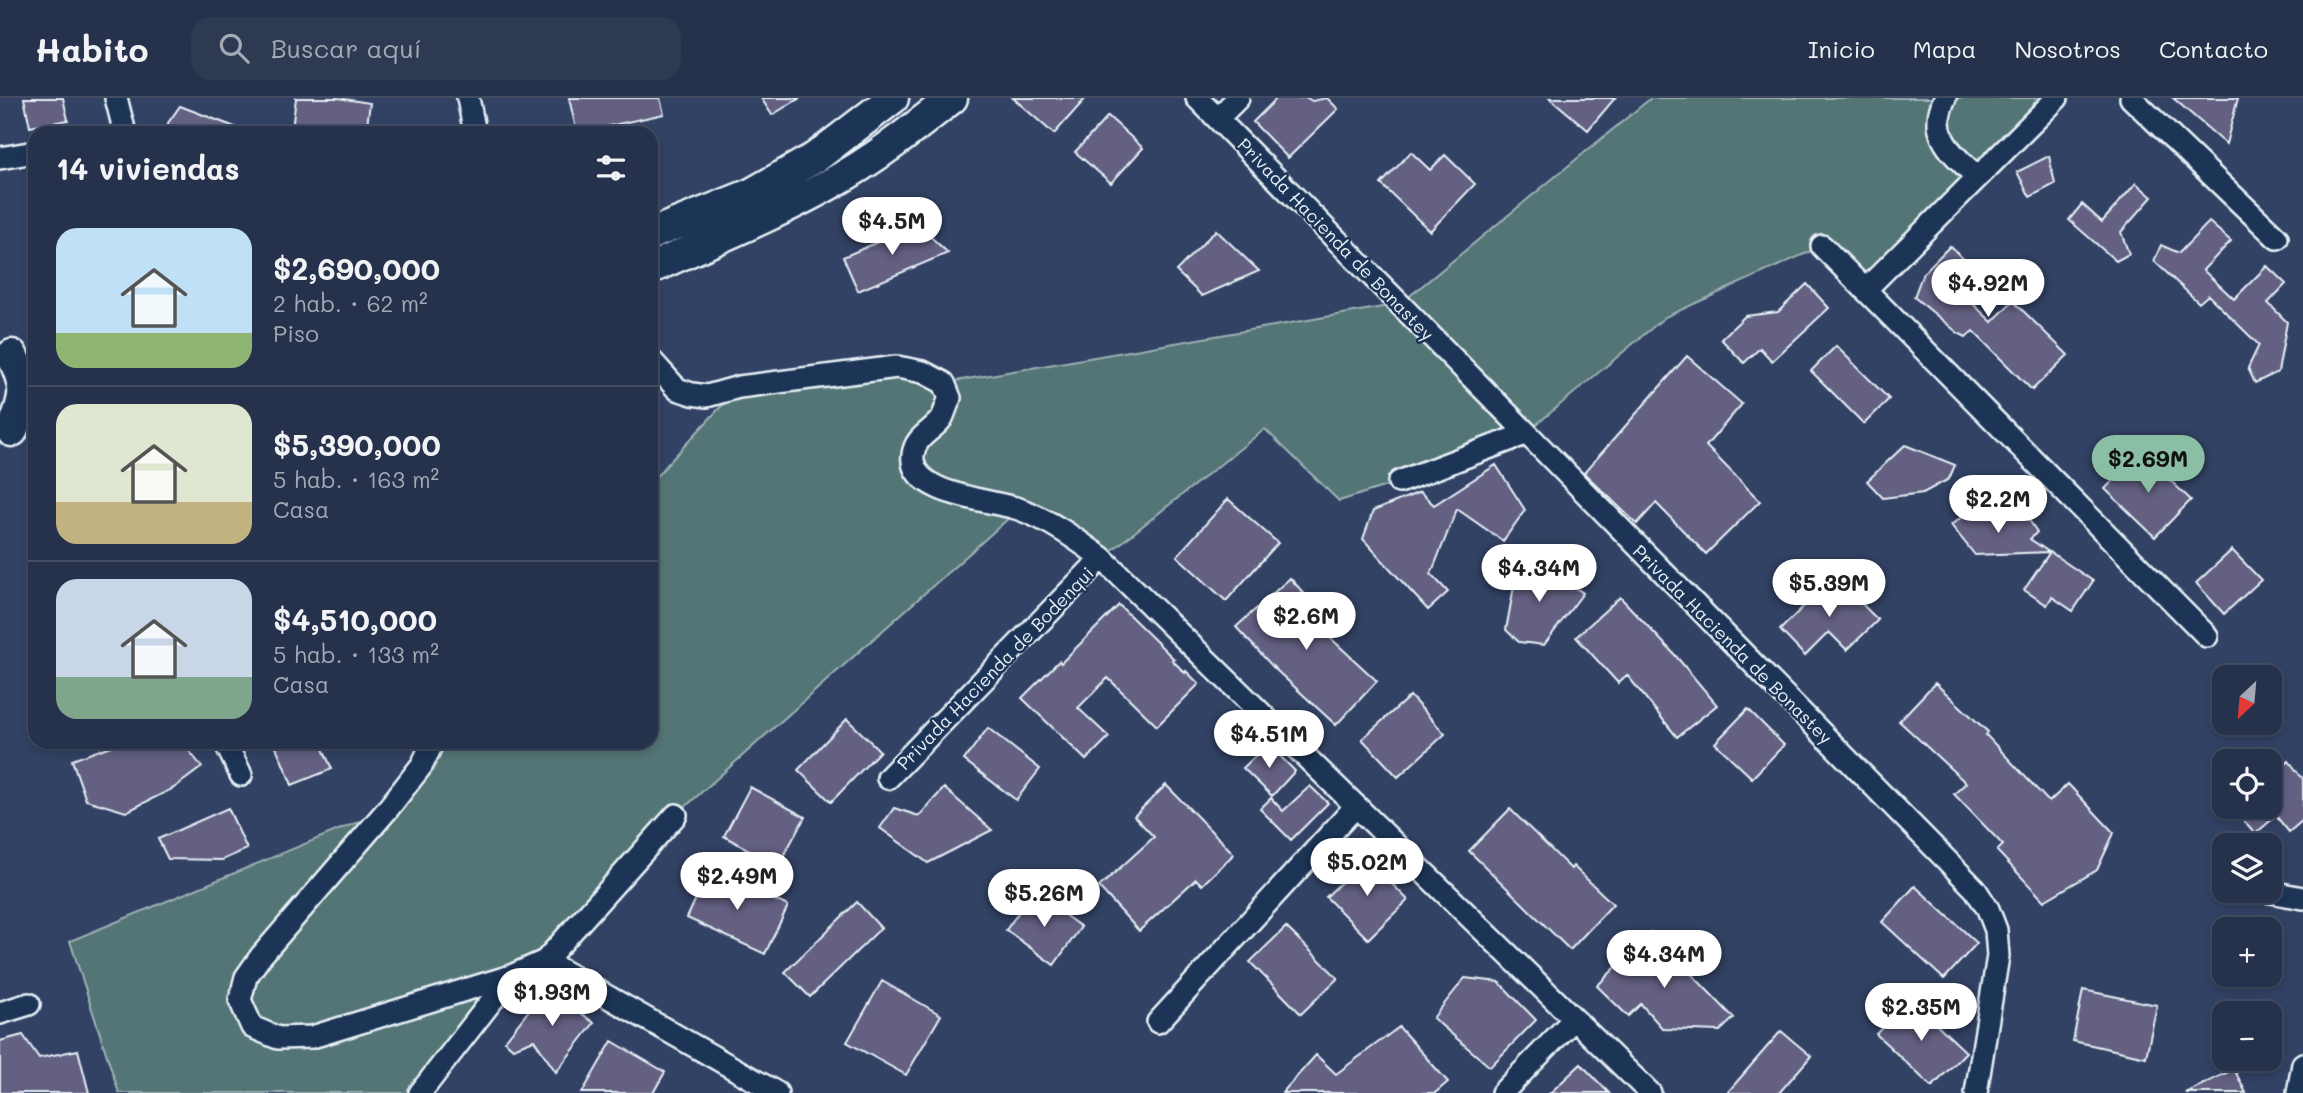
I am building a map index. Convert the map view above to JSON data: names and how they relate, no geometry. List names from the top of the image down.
{
  "streets": {
    "street": ["Privada Hacienda de Bonastey", "Privada Hacienda de Bodenqui"]
  },
  "north": "bottom left",
  "page": {
    "header": "Habito",
    "search": "Buscar aquí",
    "nav": [
      "Inicio",
      "Mapa",
      "Nosotros",
      "Contacto"
    ],
    "heading": "14 viviendas",
    "price": [
      "$4.5M",
      "$4.92M",
      "$2.69M",
      "$2.2M",
      "$4.34M",
      "$5.39M",
      "$2.6M",
      "$4.51M",
      "$5.02M",
      "$2.49M",
      "$5.26M",
      "$4.34M",
      "$1.93M",
      "$2.35M"
    ],
    "list": [
      {
        "name": "$2,690,000",
        "note": "2 hab. · 62 m² · Piso"
      },
      {
        "name": "$5,390,000",
        "note": "5 hab. · 163 m² · Casa"
      },
      {
        "name": "$4,510,000",
        "note": "5 hab. · 133 m² · Casa"
      }
    ],
    "map_buttons": ["+", "−"]
  }
}
